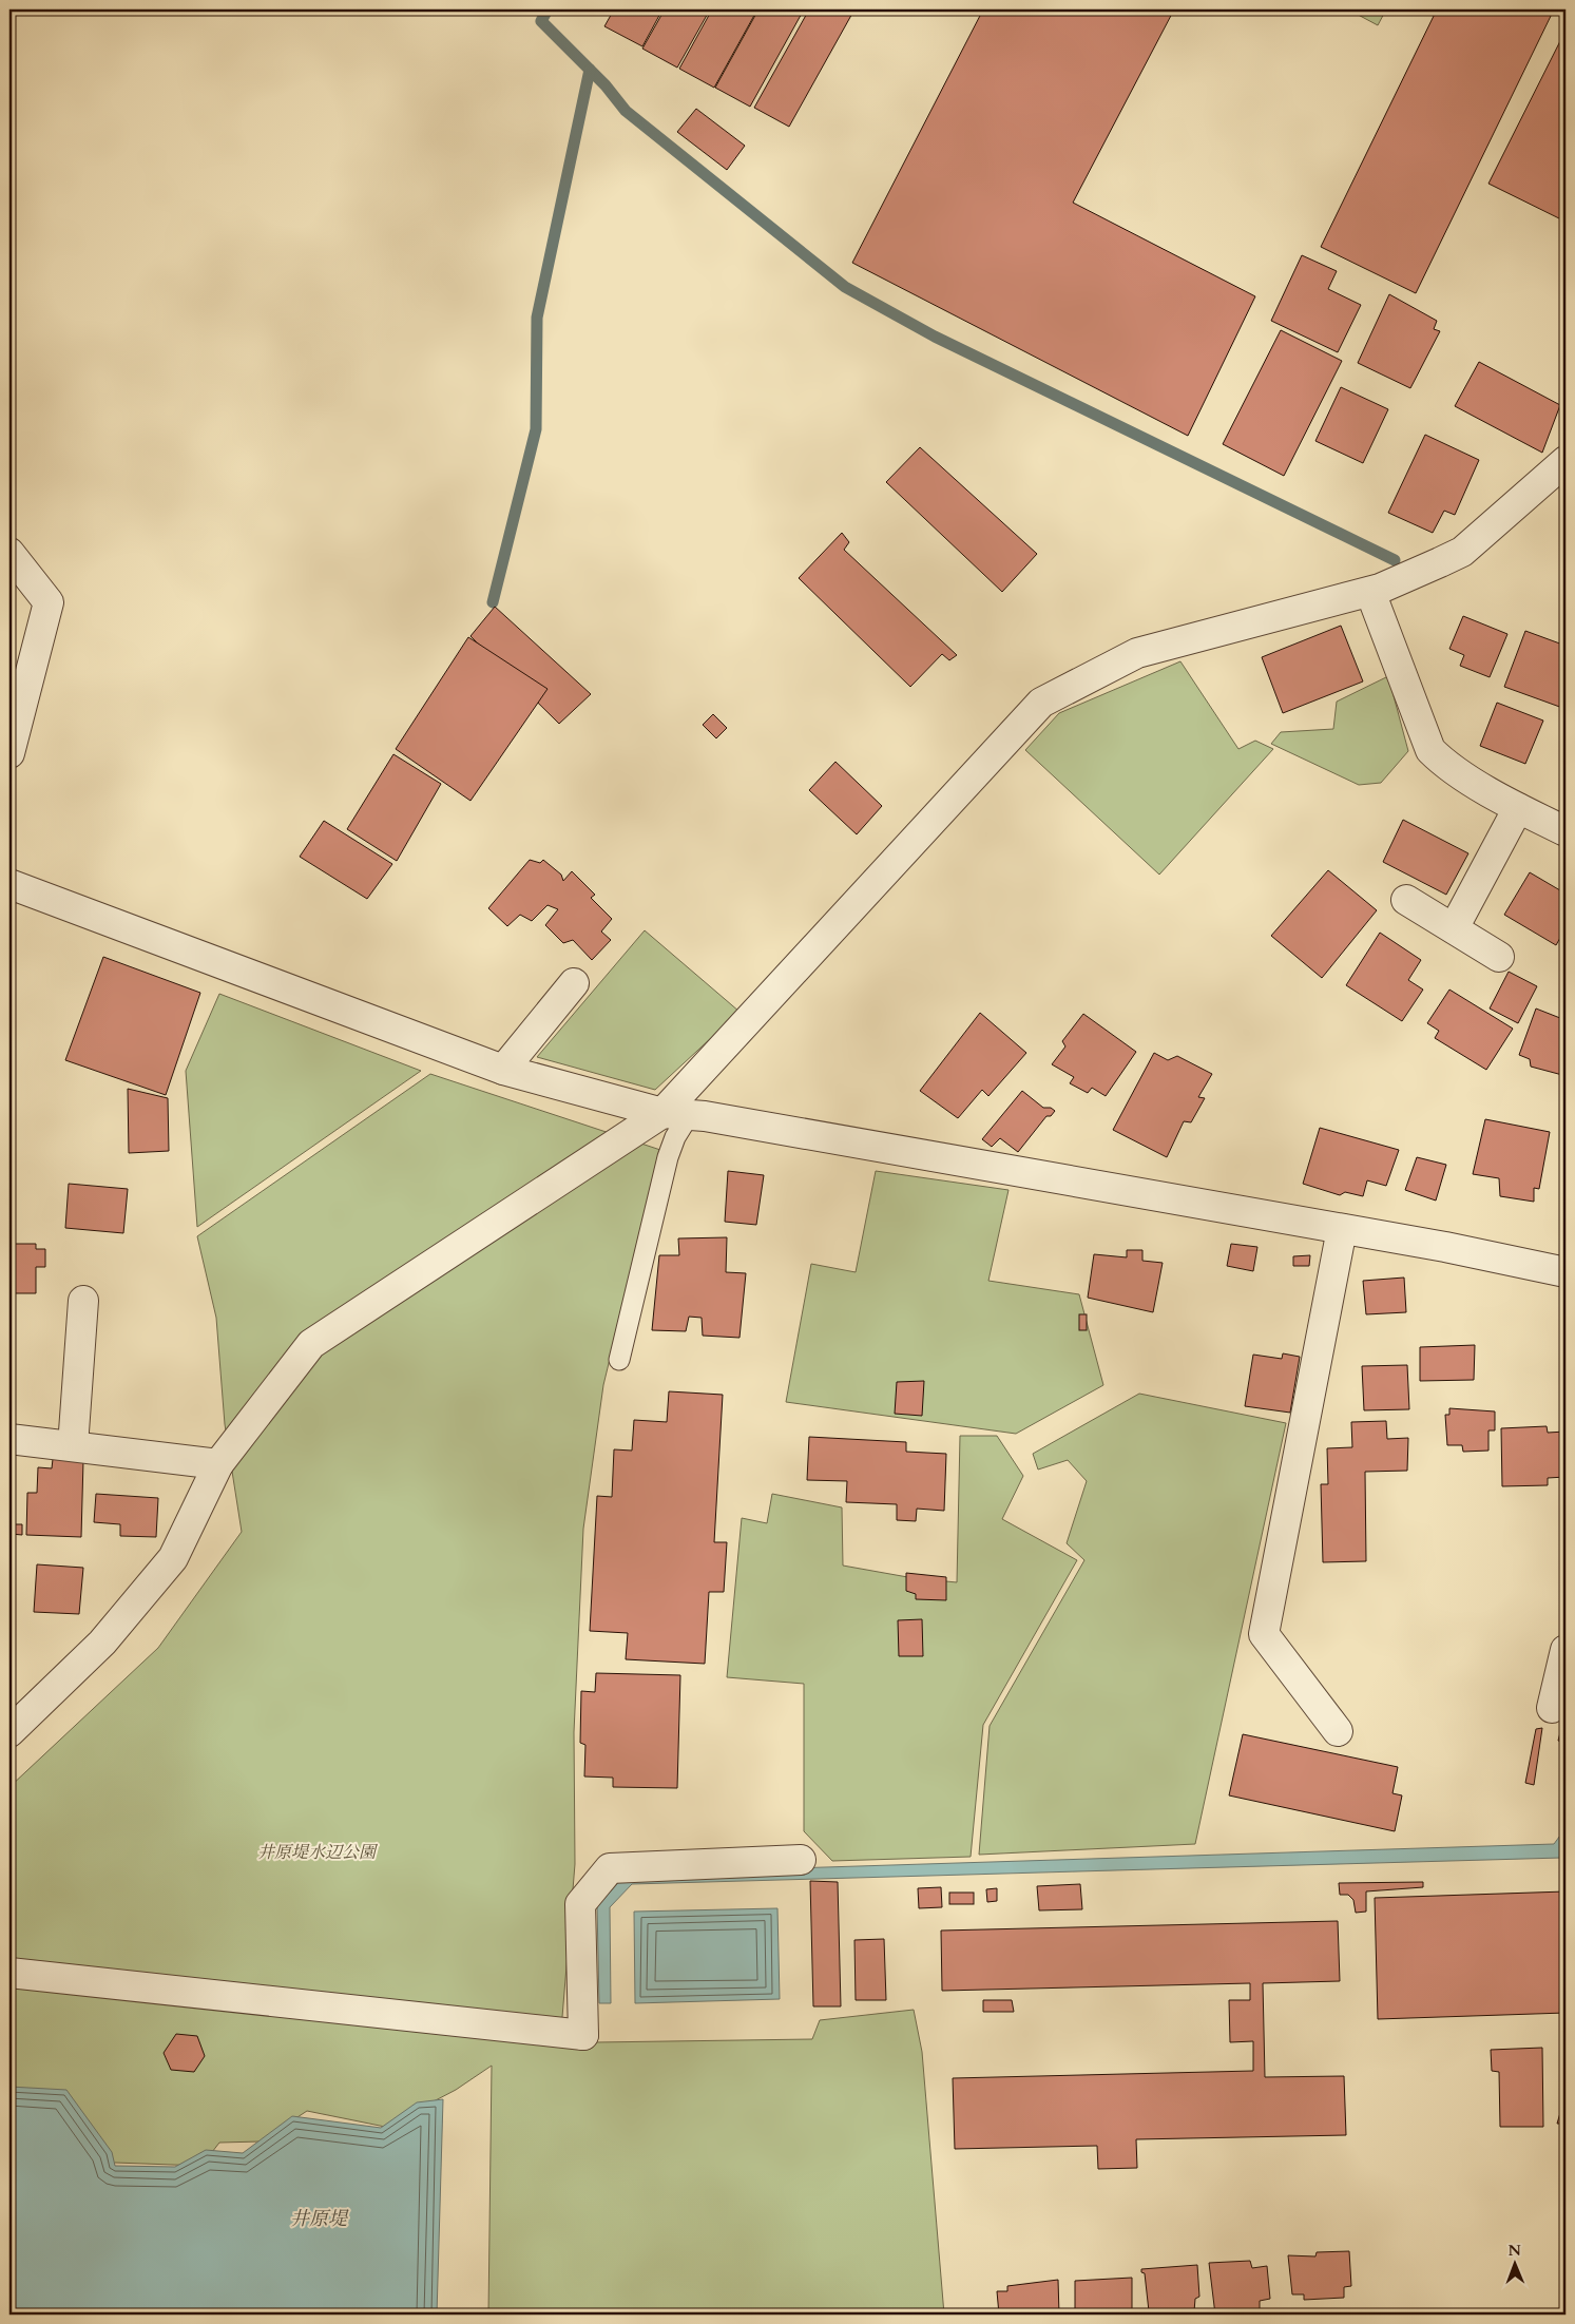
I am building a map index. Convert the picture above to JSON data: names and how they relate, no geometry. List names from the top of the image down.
{
  "water": ["井原堤"],
  "parks": ["井原堤水辺公園"],
  "north": "top"
}
